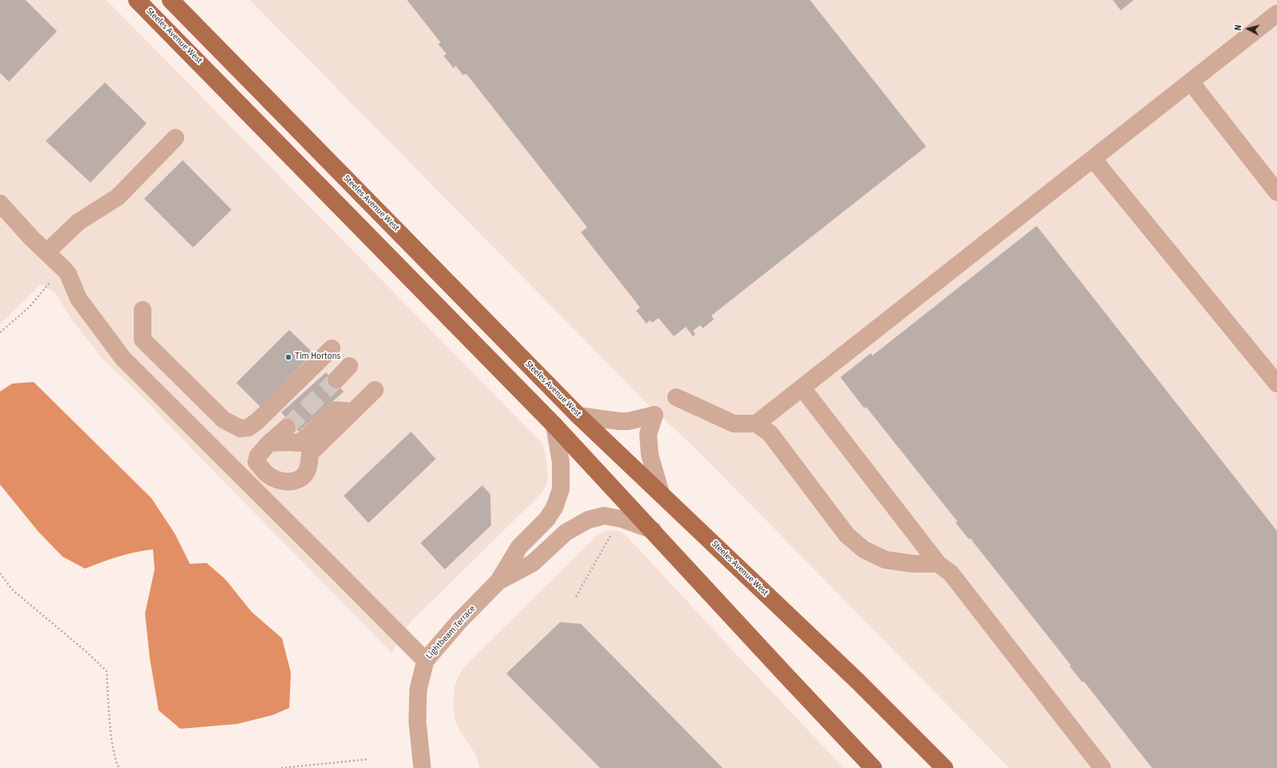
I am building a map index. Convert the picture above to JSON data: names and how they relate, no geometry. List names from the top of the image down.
{
  "streets": {
    "main road": ["Steeles Avenue West"],
    "street": ["Lightbeam Terrace"]
  },
  "crossings": [
    ["Steeles Avenue West", "Lightbeam Terrace"]
  ],
  "places": ["Tim Hortons"],
  "north": "left"
}
